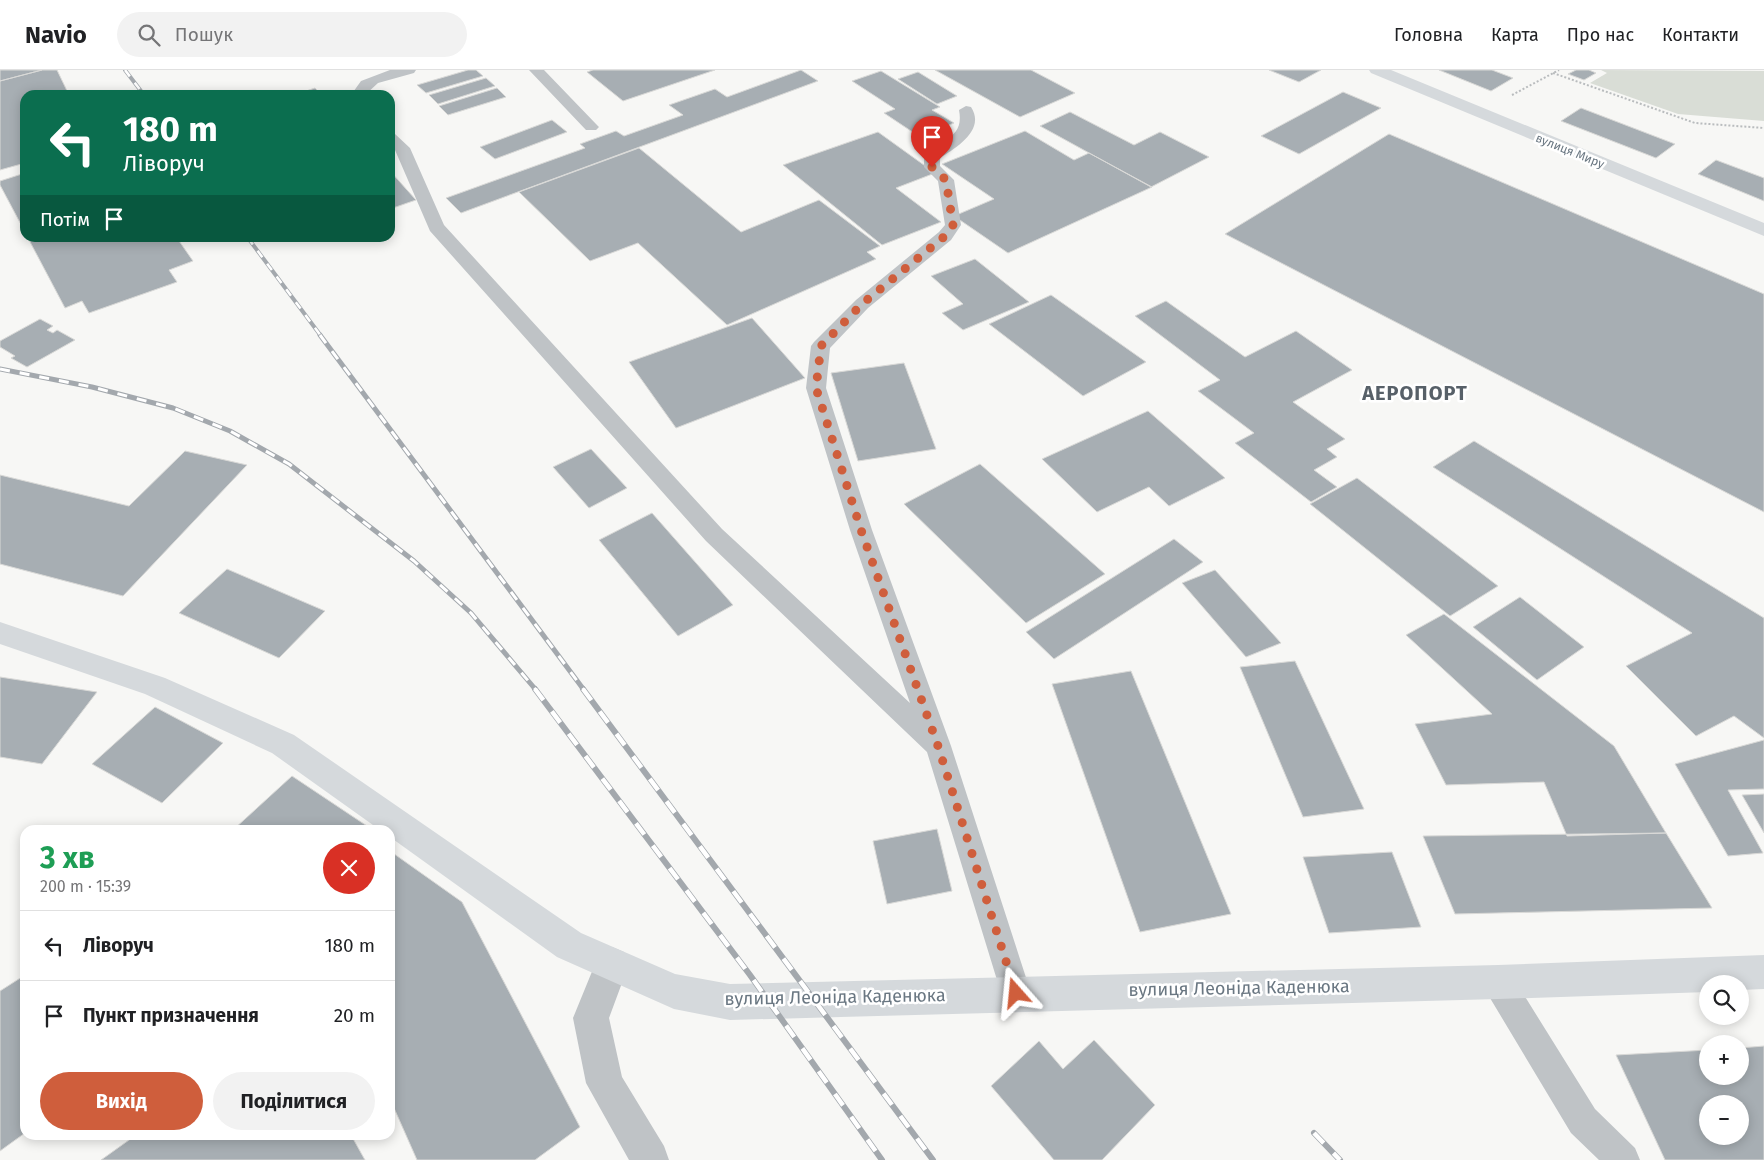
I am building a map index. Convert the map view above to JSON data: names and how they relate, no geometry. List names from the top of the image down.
{
  "streets": {
    "street": ["вулиця Миру", "вулиця Леоніда Каденюка"]
  },
  "districts": ["АЕРОПОРТ"],
  "page": {
    "header": "Navio",
    "search": "Пошук",
    "nav": [
      "Головна",
      "Карта",
      "Про нас",
      "Контакти"
    ],
    "turn": ["180 m", "Ліворуч"],
    "then": "Потім",
    "heading": ["3 хв", "200 m · 15:39"],
    "list": [
      {
        "name": "Ліворуч",
        "value": "180 m"
      },
      {
        "name": "Пункт призначення",
        "value": "20 m"
      }
    ],
    "map_buttons": ["+", "−"],
    "buttons": ["Вихід", "Поділитися"]
  }
}
